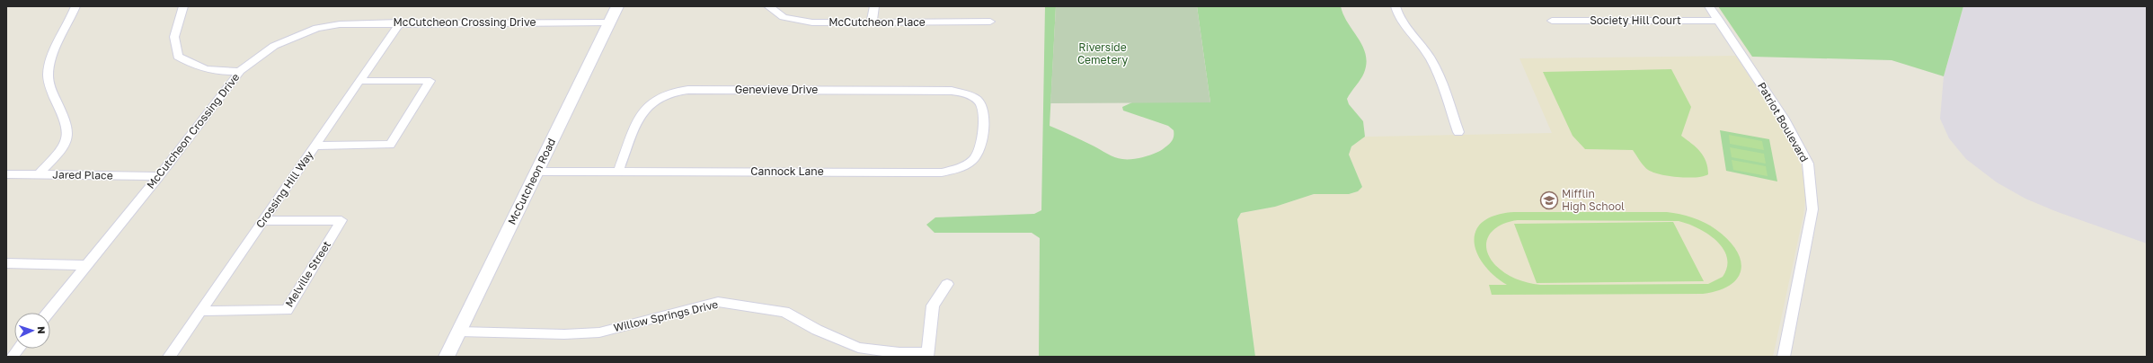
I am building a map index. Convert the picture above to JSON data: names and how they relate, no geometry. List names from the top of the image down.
{
  "streets": {
    "main road": ["McCutcheon Road"],
    "street": [
      "Society Hill Court",
      "McCutcheon Crossing Drive",
      "McCutcheon Place",
      "Genevieve Drive",
      "Patriot Boulevard",
      "Cannock Lane",
      "Jared Place",
      "Crossing Hill Way",
      "Melville Street",
      "Willow Springs Drive"
    ]
  },
  "crossings": [
    ["Society Hill Court", "Patriot Boulevard"],
    ["McCutcheon Crossing Drive", "Jared Place"],
    ["McCutcheon Crossing Drive", "McCutcheon Road"],
    ["McCutcheon Crossing Drive", "Crossing Hill Way"],
    ["Genevieve Drive", "Cannock Lane"],
    ["Cannock Lane", "McCutcheon Road"],
    ["McCutcheon Road", "Willow Springs Drive"],
    ["Crossing Hill Way", "Melville Street"]
  ],
  "parks": ["Riverside Cemetery"],
  "places": {
    "school or university": ["Mifflin High School"]
  },
  "north": "right"
}
